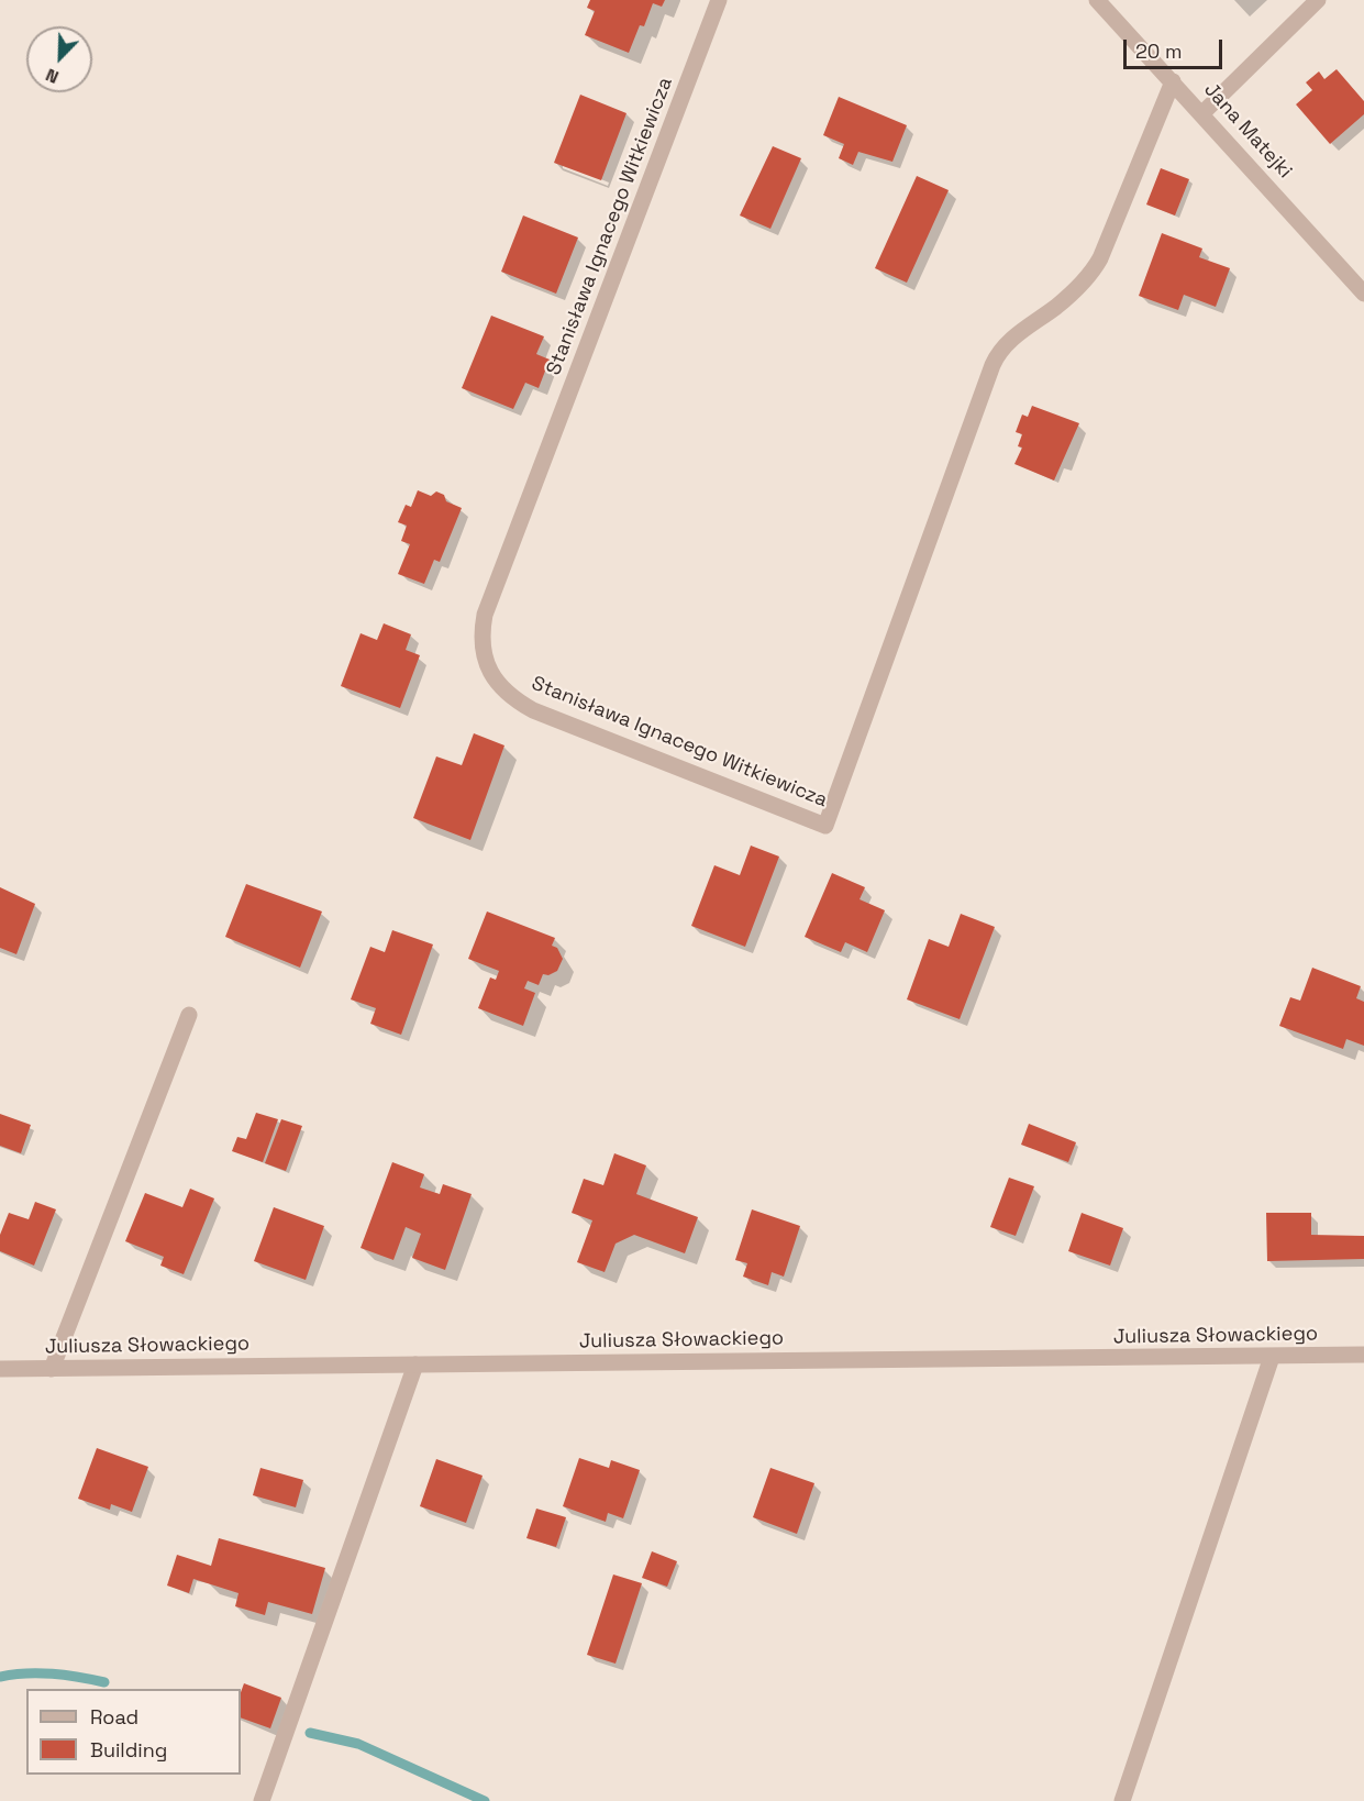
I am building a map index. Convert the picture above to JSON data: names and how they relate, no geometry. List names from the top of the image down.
{
  "streets": {
    "street": ["Jana Matejki", "Stanisława Ignacego Witkiewicza", "Juliusza Słowackiego"]
  },
  "crossings": [
    ["Jana Matejki", "Stanisława Ignacego Witkiewicza"]
  ],
  "legend": ["Road", "Building"],
  "scale_bar": "20 m",
  "north": "bottom left"
}
